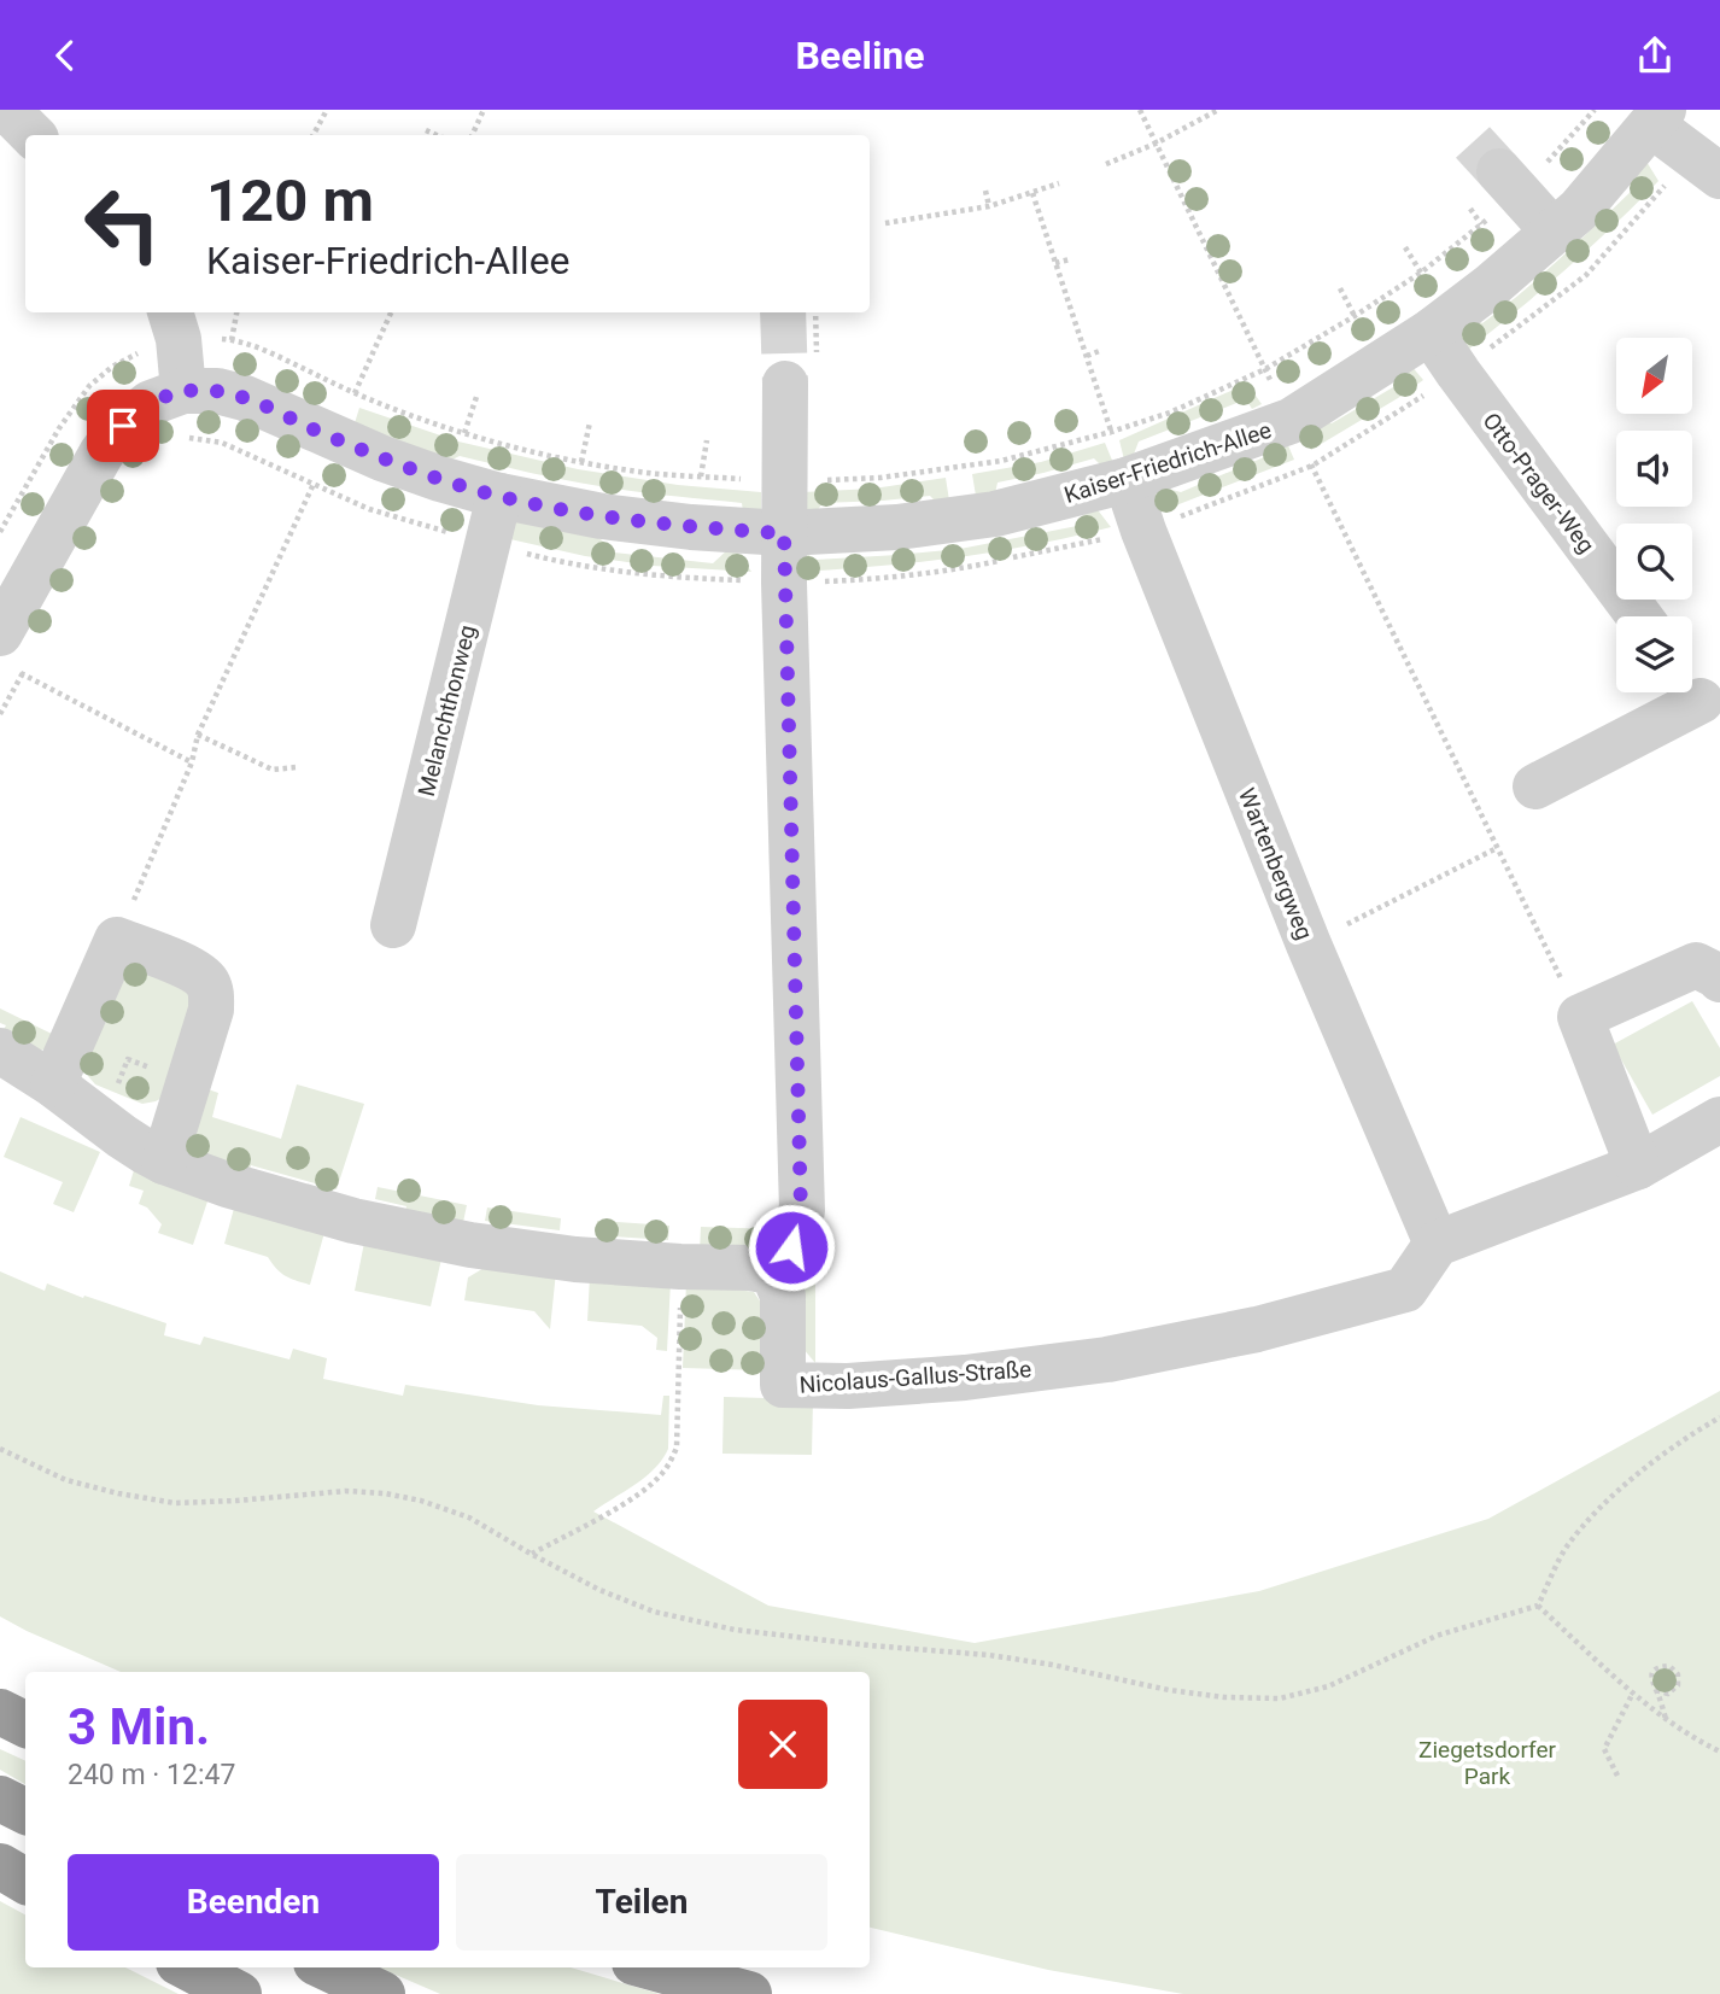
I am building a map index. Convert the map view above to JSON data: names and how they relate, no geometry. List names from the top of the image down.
{
  "streets": {
    "street": [
      "Kaiser-Friedrich-Allee",
      "Otto-Prager-Weg",
      "Melanchthonweg",
      "Wartenbergweg",
      "Nicolaus-Gallus-Straße"
    ]
  },
  "crossings": [
    ["Kaiser-Friedrich-Allee", "Otto-Prager-Weg"],
    ["Kaiser-Friedrich-Allee", "Melanchthonweg"],
    ["Kaiser-Friedrich-Allee", "Wartenbergweg"],
    ["Wartenbergweg", "Nicolaus-Gallus-Straße"]
  ],
  "parks": ["Ziegetsdorfer Park"],
  "north": "bottom left",
  "page": {
    "header": "Beeline",
    "turn": ["120 m", "Kaiser-Friedrich-Allee"],
    "heading": ["3 Min.", "240 m · 12:47"],
    "buttons": ["Beenden", "Teilen"]
  }
}
